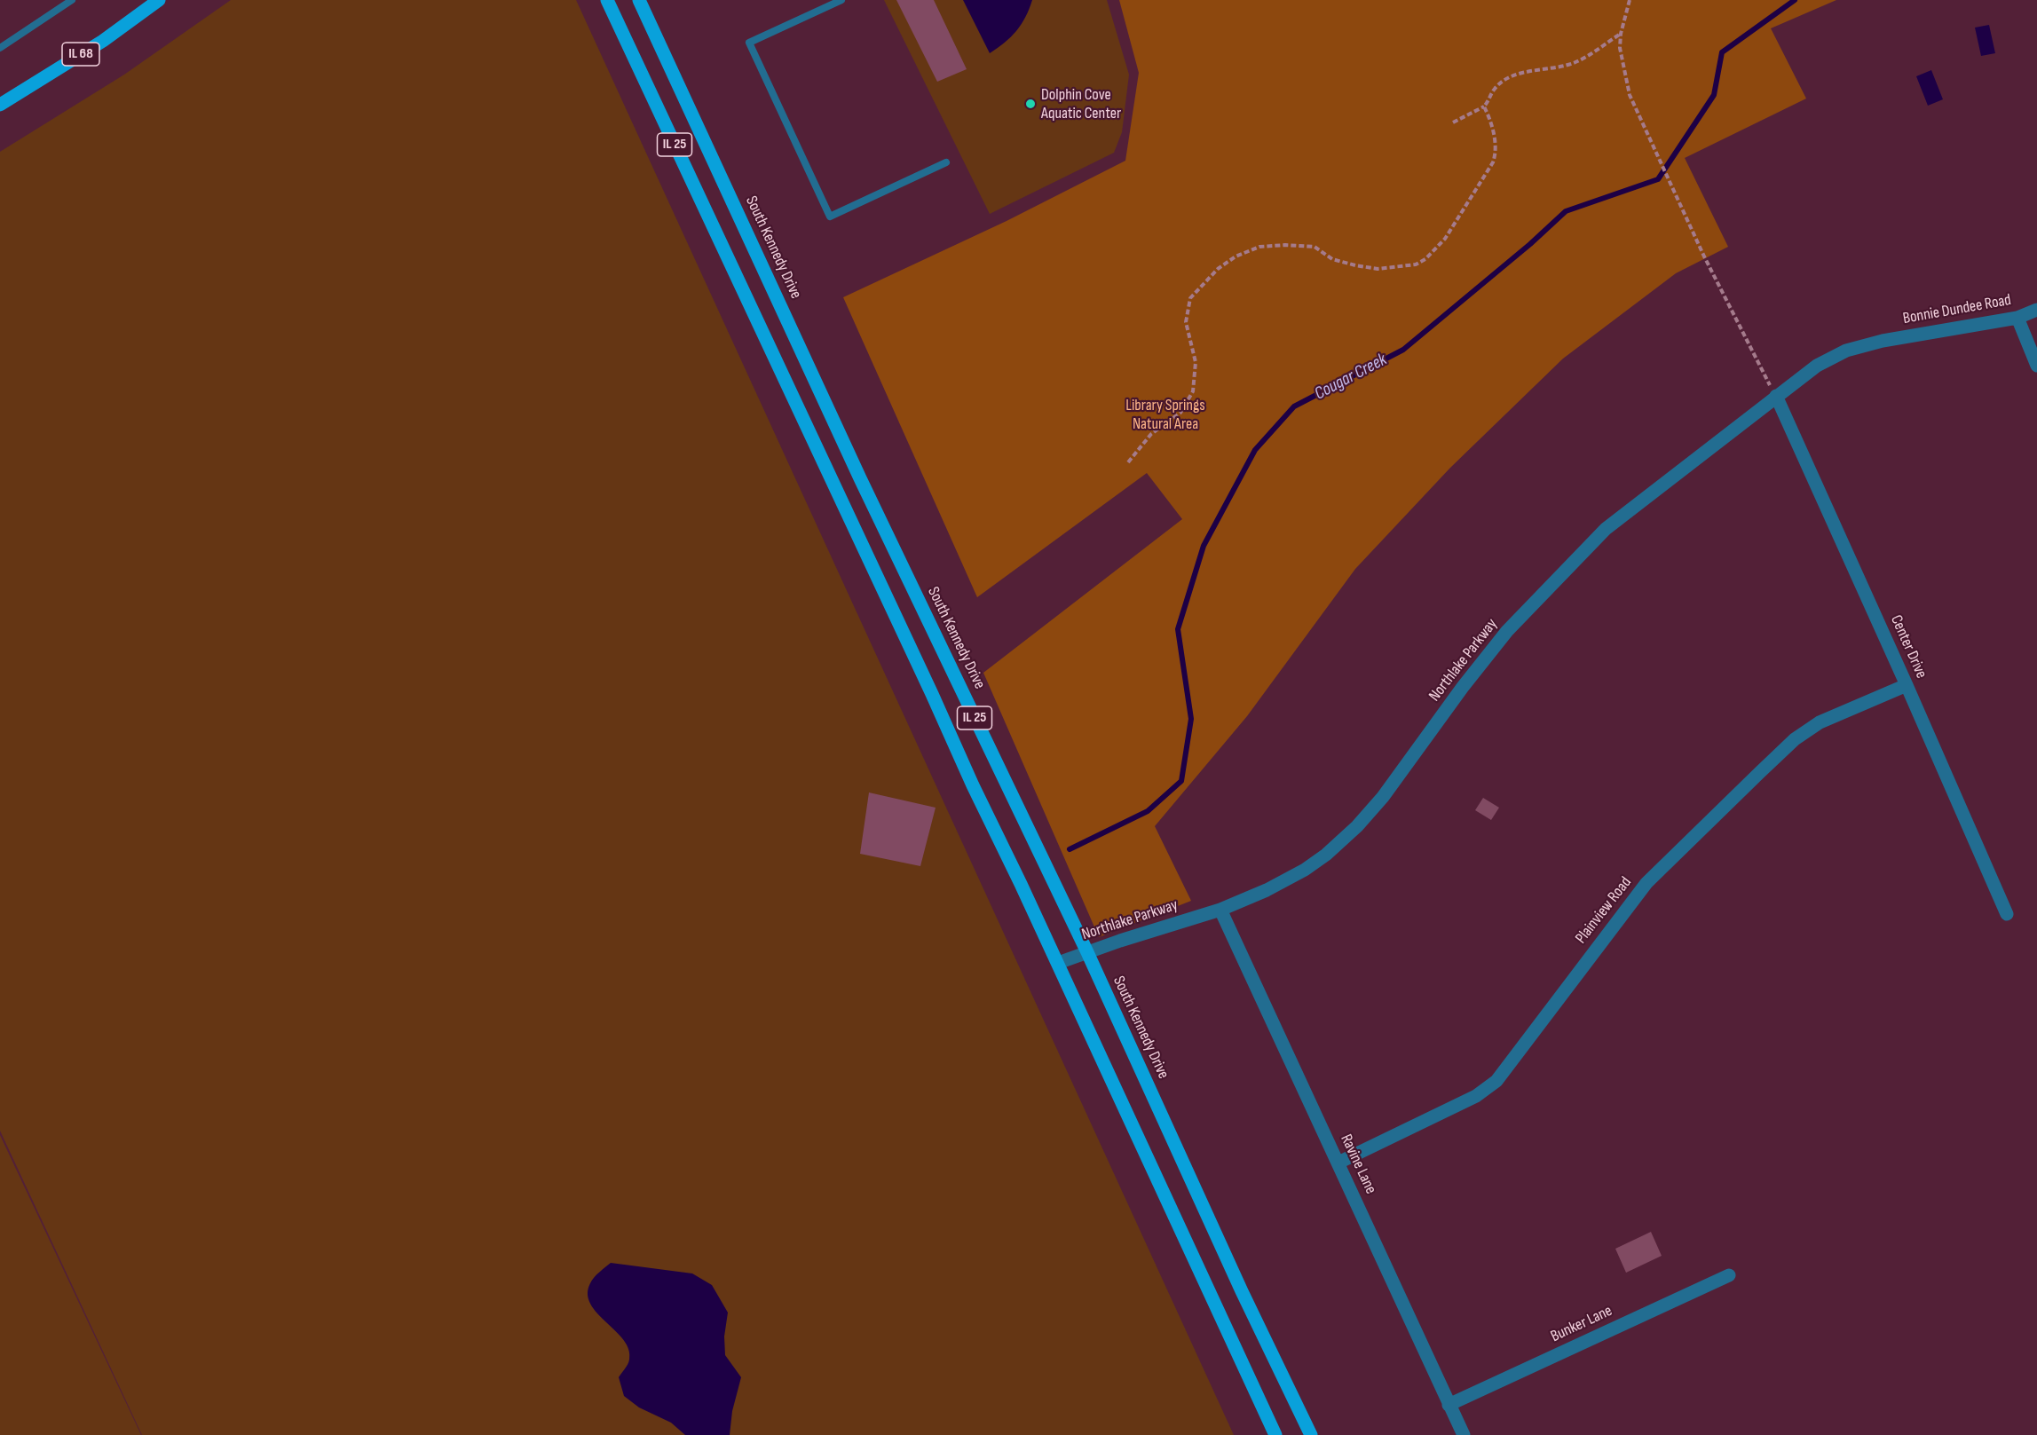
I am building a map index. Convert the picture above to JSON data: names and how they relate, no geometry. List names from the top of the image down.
{
  "streets": {
    "main road": ["IL 68", "IL 25", "South Kennedy Drive"],
    "street": [
      "Bonnie Dundee Road",
      "Center Drive",
      "Northlake Parkway",
      "Plainview Road",
      "Ravine Lane",
      "Bunker Lane"
    ]
  },
  "crossings": [
    ["IL 25", "Northlake Parkway"],
    ["South Kennedy Drive", "Northlake Parkway"],
    ["Bonnie Dundee Road", "Northlake Parkway"],
    ["Center Drive", "Northlake Parkway"],
    ["Center Drive", "Plainview Road"],
    ["Northlake Parkway", "Ravine Lane"],
    ["Plainview Road", "Ravine Lane"],
    ["Ravine Lane", "Bunker Lane"]
  ],
  "water": ["Cougar Creek"],
  "parks": ["Library Springs Natural Area"],
  "places": ["Dolphin Cove Aquatic Center"]
}
